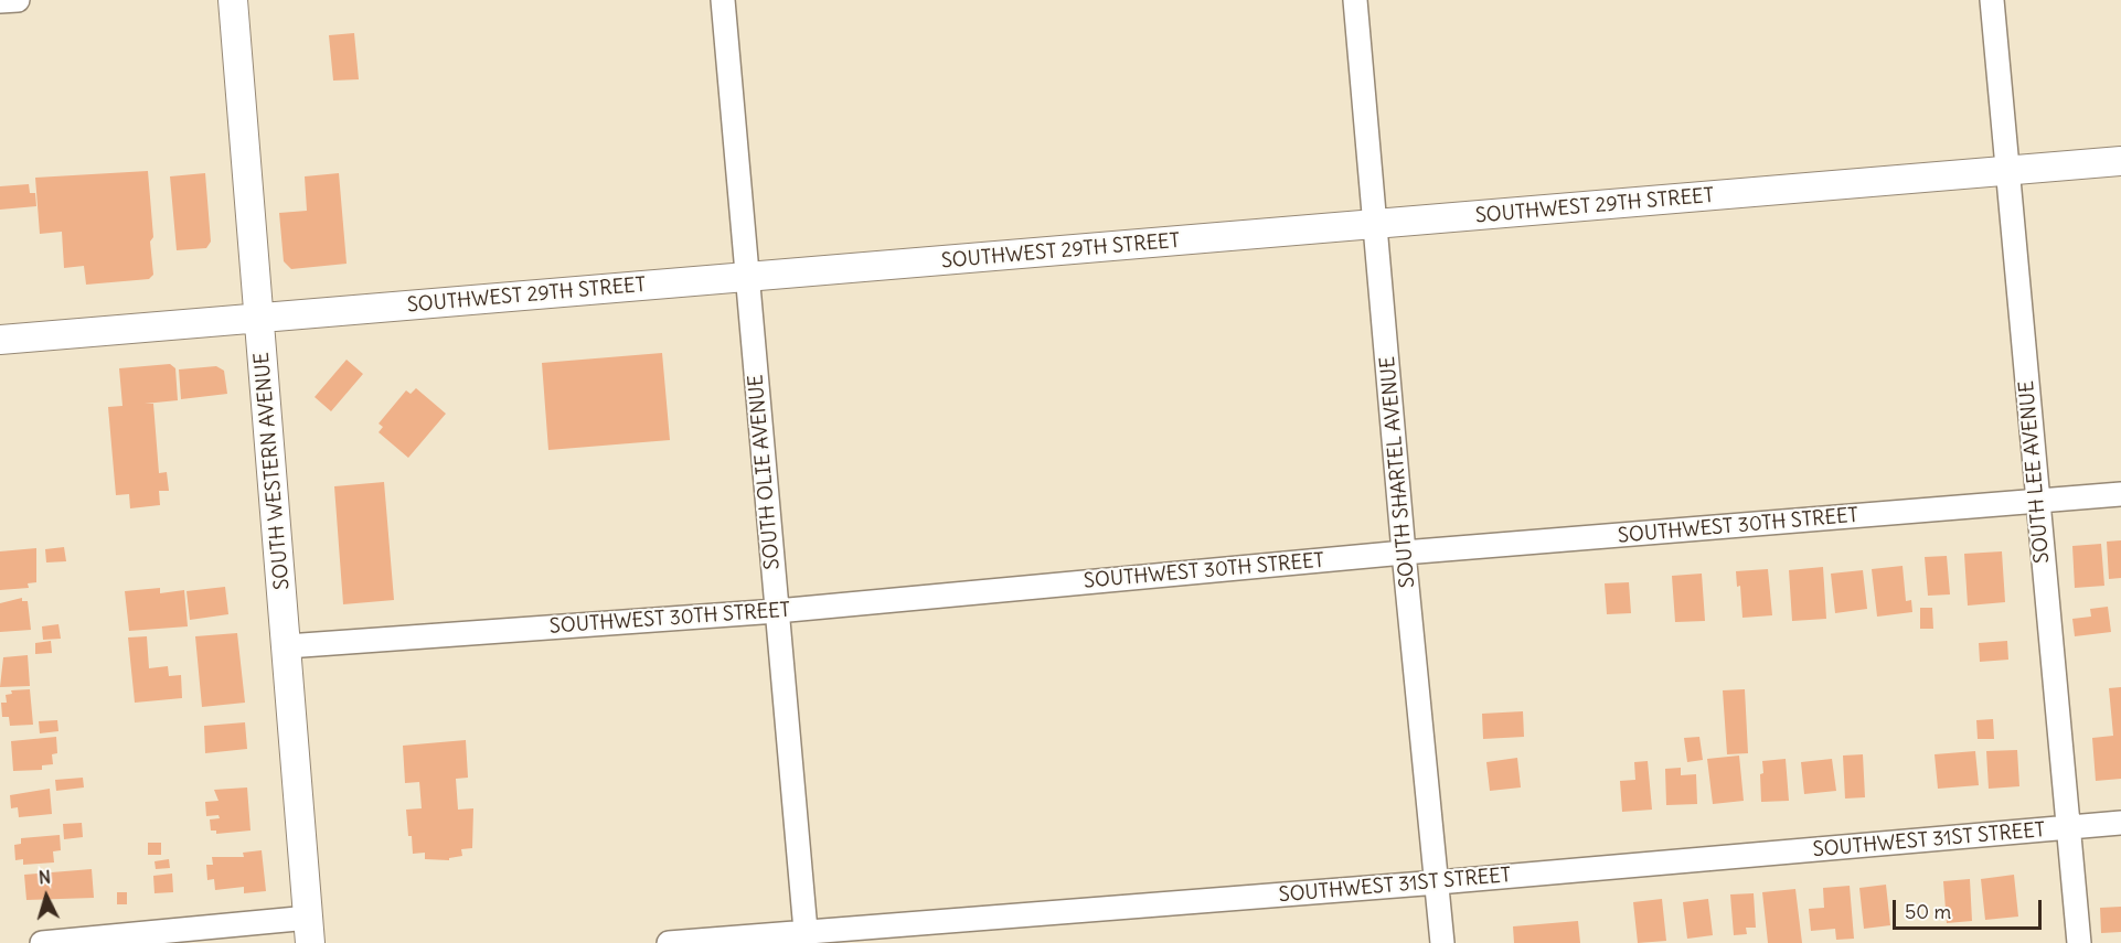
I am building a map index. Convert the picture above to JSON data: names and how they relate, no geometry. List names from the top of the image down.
{
  "streets": {
    "main road": ["SOUTHWEST 29TH STREET", "SOUTH WESTERN AVENUE"],
    "street": [
      "SOUTH OLIE AVENUE",
      "SOUTH SHARTEL AVENUE",
      "SOUTH LEE AVENUE",
      "SOUTHWEST 30TH STREET",
      "SOUTHWEST 31ST STREET"
    ]
  },
  "crossings": [
    ["SOUTHWEST 29TH STREET", "SOUTH WESTERN AVENUE"],
    ["SOUTHWEST 29TH STREET", "SOUTH OLIE AVENUE"],
    ["SOUTHWEST 29TH STREET", "SOUTH SHARTEL AVENUE"],
    ["SOUTHWEST 29TH STREET", "SOUTH LEE AVENUE"],
    ["SOUTH WESTERN AVENUE", "SOUTHWEST 30TH STREET"],
    ["SOUTH OLIE AVENUE", "SOUTHWEST 30TH STREET"],
    ["SOUTH OLIE AVENUE", "SOUTHWEST 31ST STREET"],
    ["SOUTH SHARTEL AVENUE", "SOUTHWEST 30TH STREET"],
    ["SOUTH SHARTEL AVENUE", "SOUTHWEST 31ST STREET"],
    ["SOUTH LEE AVENUE", "SOUTHWEST 30TH STREET"],
    ["SOUTH LEE AVENUE", "SOUTHWEST 31ST STREET"]
  ],
  "scale_bar": "50 m",
  "north": "top"
}
